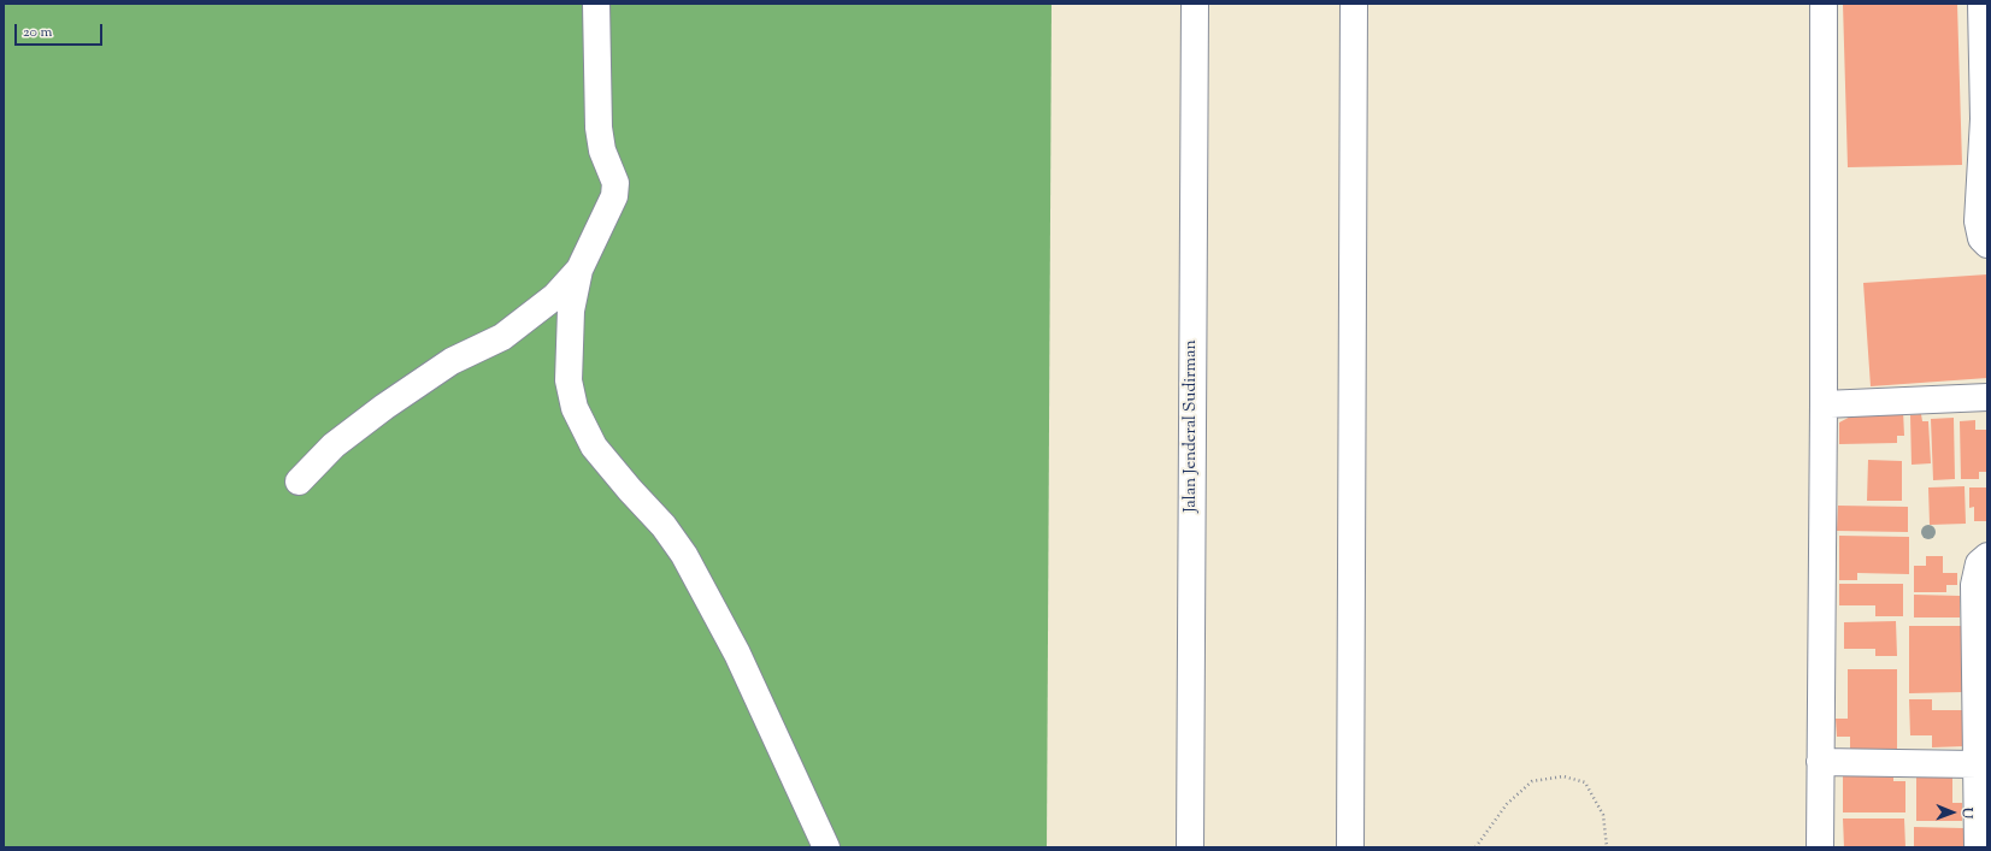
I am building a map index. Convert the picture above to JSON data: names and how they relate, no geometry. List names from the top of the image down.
{
  "streets": {
    "main road": ["Jalan Jenderal Sudirman"]
  },
  "scale_bar": "20 m",
  "north": "right"
}
